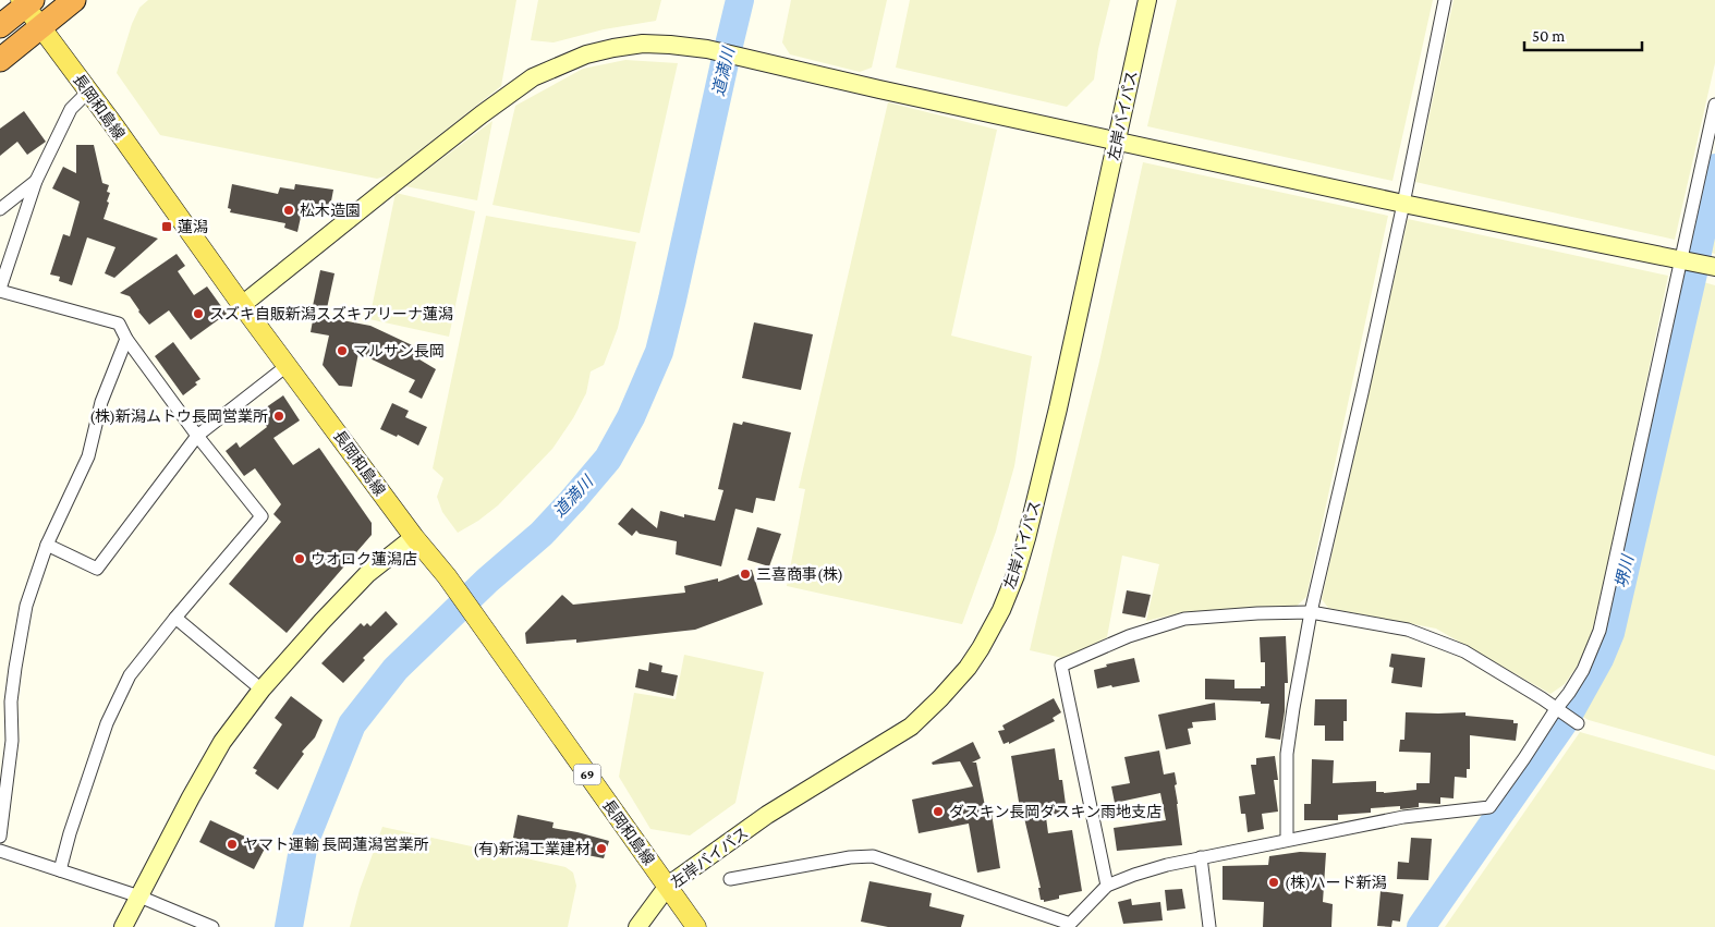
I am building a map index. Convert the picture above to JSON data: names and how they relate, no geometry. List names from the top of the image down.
{
  "streets": {
    "main road": ["長岡和島線", "69"],
    "street": ["左岸バイパス"]
  },
  "crossings": [
    ["長岡和島線", "左岸バイパス"]
  ],
  "water": ["道満川", "堺川"],
  "places": {
    "other": [
      "松木造園",
      "スズキ自販新潟スズキアリーナ蓮潟",
      "マルサン長岡",
      "(株)新潟ムトウ長岡営業所",
      "ウオロク蓮潟店",
      "三喜商事(株)",
      "ダスキン長岡ダスキン雨地支店",
      "ヤマト運輸 長岡蓮潟営業所",
      "(有)新潟工業建材",
      "(株)ハード新潟"
    ],
    "transit": ["蓮潟"]
  },
  "scale_bar": "50 m"
}
